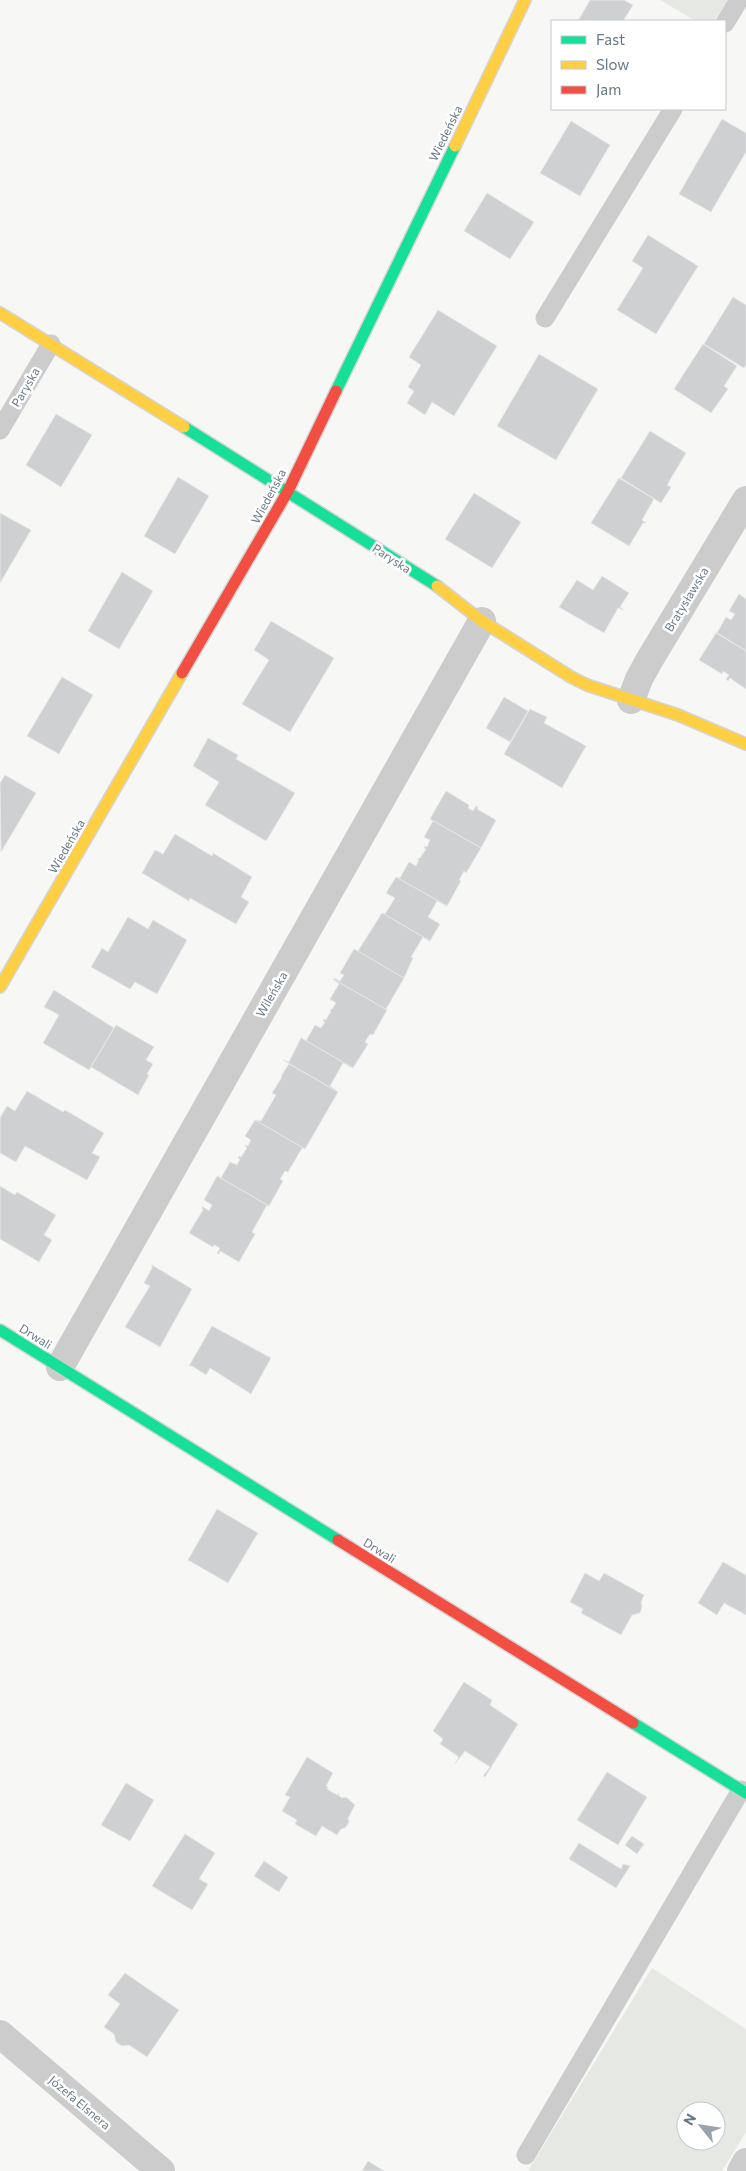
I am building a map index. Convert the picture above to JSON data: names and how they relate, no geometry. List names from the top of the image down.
{
  "streets": {
    "street": [
      "Wiedeńska",
      "Paryska",
      "Bratysławska",
      "Wileńska",
      "Drwali",
      "Józefa Elsnera"
    ]
  },
  "crossings": [
    ["Wiedeńska", "Paryska"],
    ["Paryska", "Bratysławska"],
    ["Paryska", "Wileńska"],
    ["Wileńska", "Drwali"]
  ],
  "legend": ["Fast", "Slow", "Jam"],
  "north": "top left"
}
